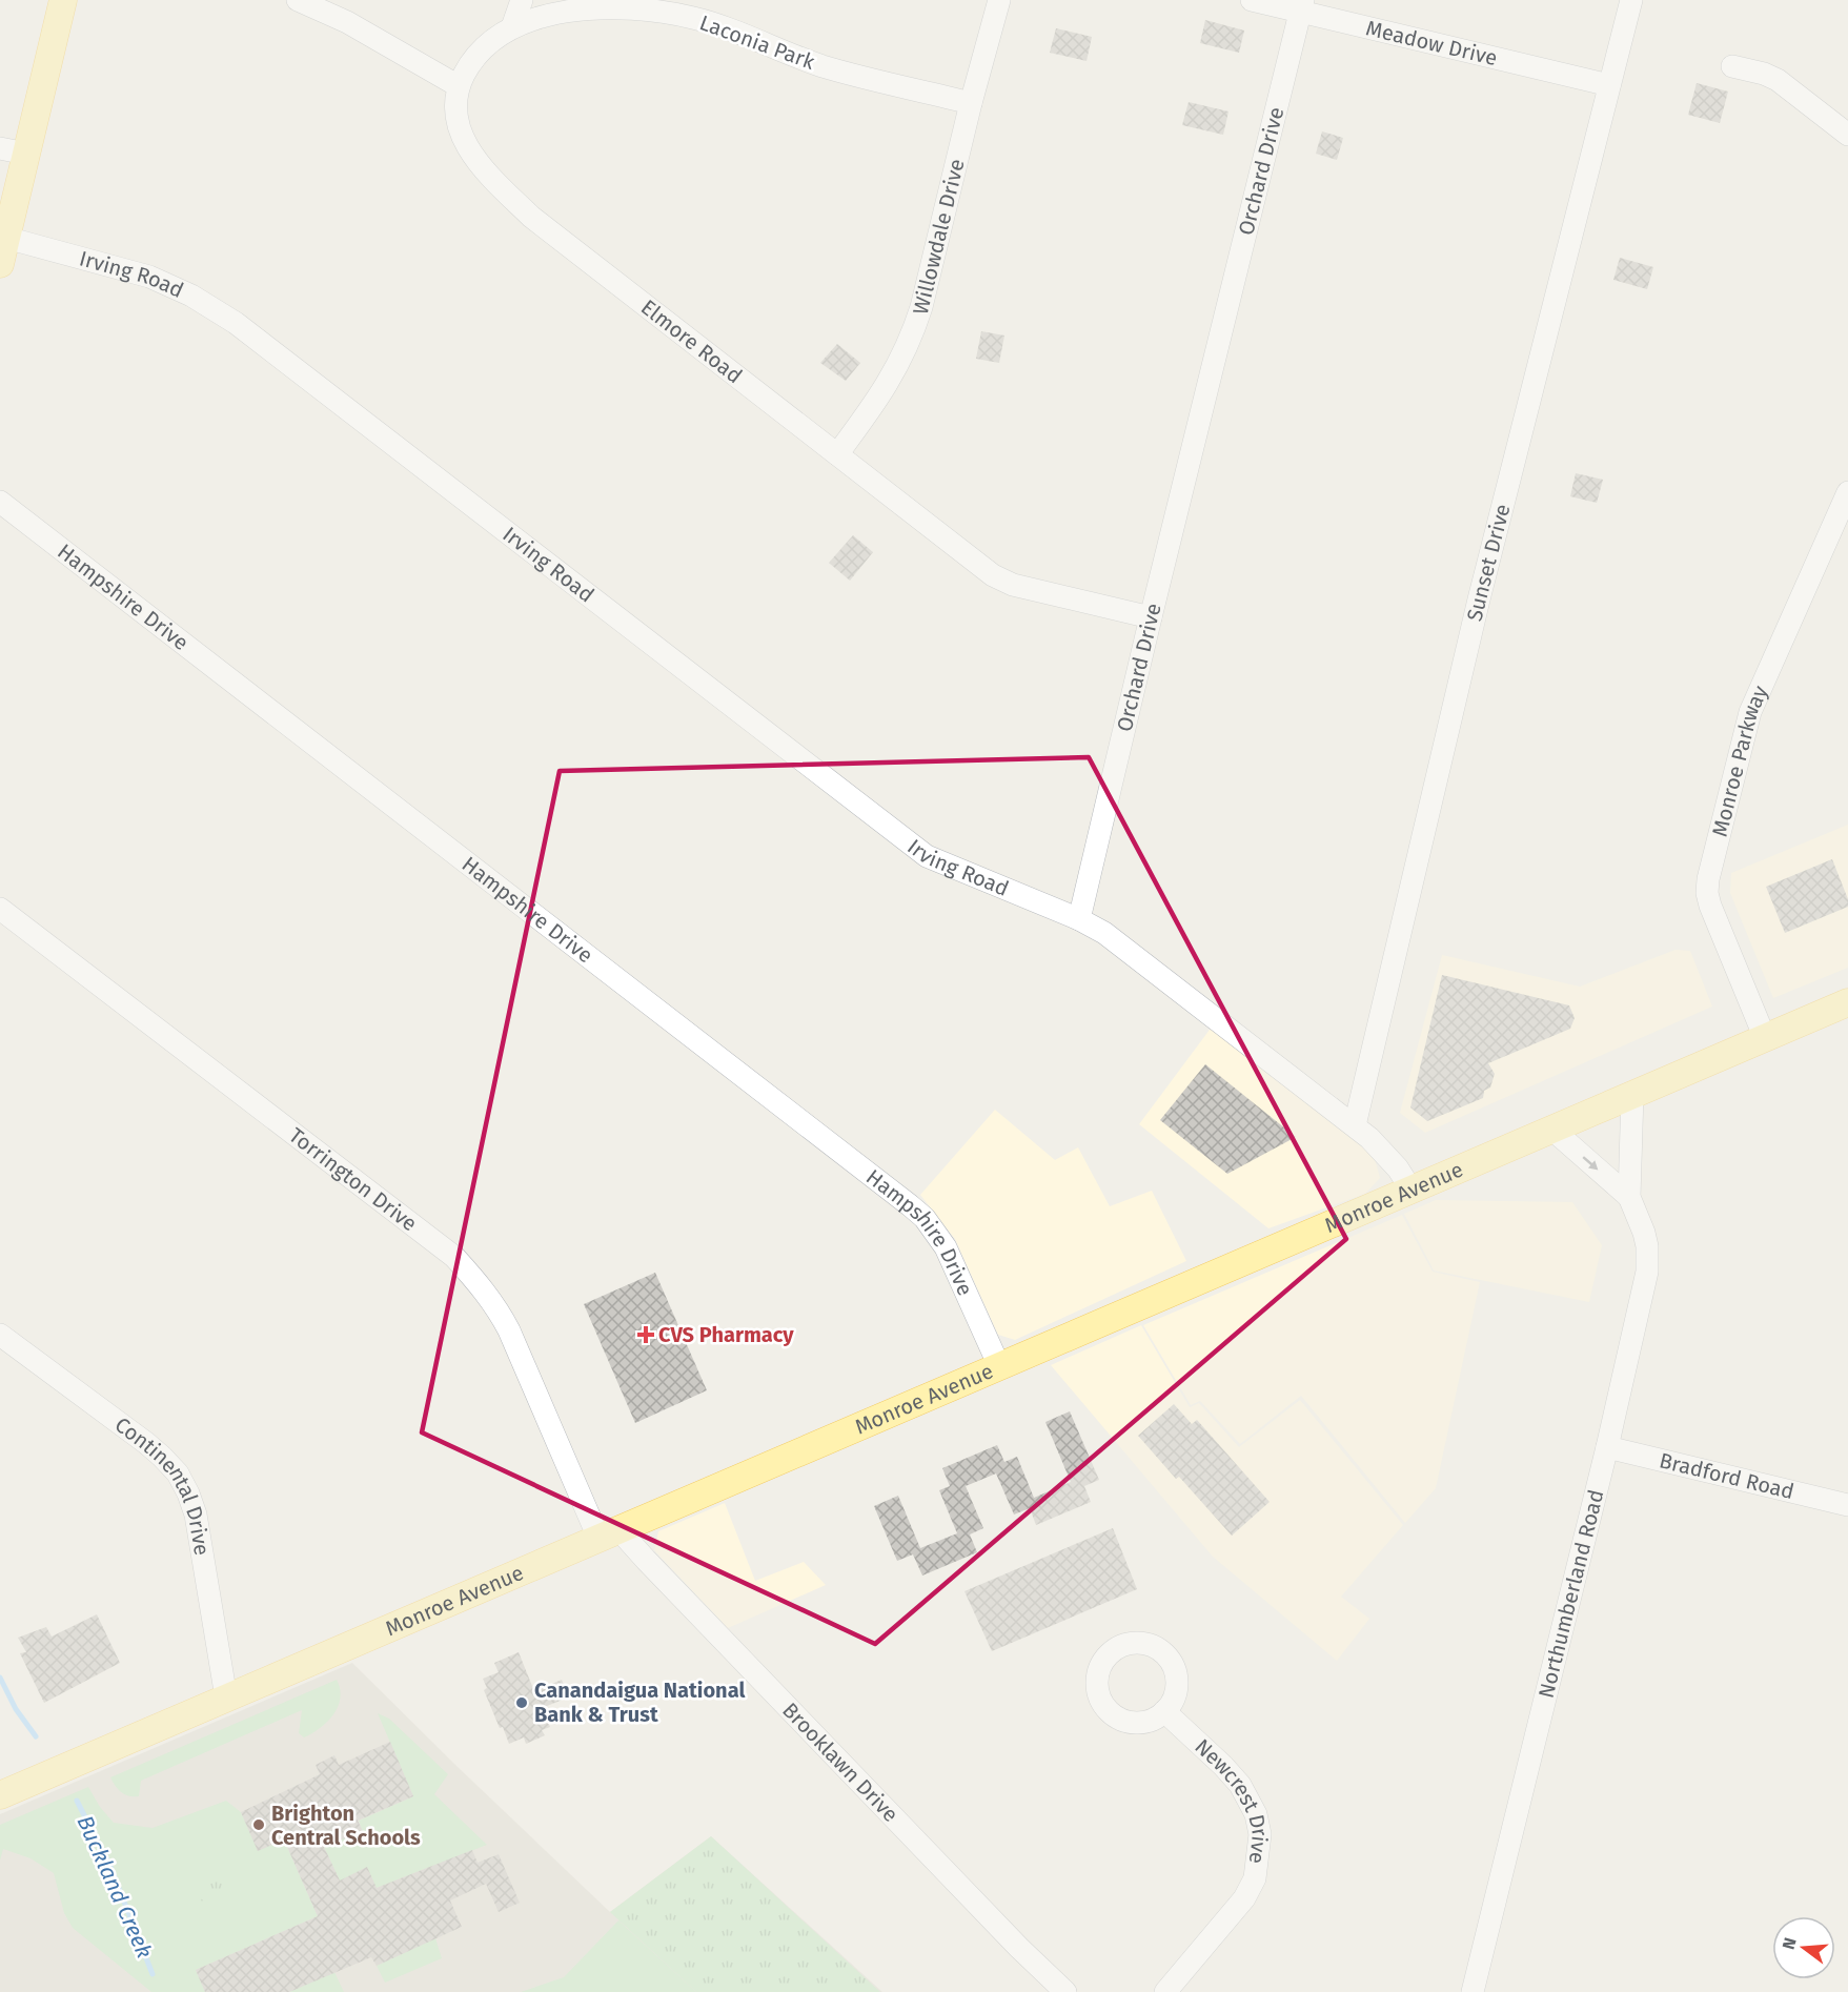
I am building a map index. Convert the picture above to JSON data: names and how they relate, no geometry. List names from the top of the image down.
{
  "streets": {
    "main road": ["Monroe Avenue"],
    "street": [
      "Laconia Park",
      "Meadow Drive",
      "Orchard Drive",
      "Willowdale Drive",
      "Irving Road",
      "Elmore Road",
      "Sunset Drive",
      "Hampshire Drive",
      "Monroe Parkway",
      "Torrington Drive",
      "Bradford Road",
      "Continental Drive",
      "Northumberland Road",
      "Brooklawn Drive",
      "Newcrest Drive"
    ]
  },
  "crossings": [
    ["Laconia Park", "Willowdale Drive"],
    ["Laconia Park", "Elmore Road"],
    ["Meadow Drive", "Orchard Drive"],
    ["Meadow Drive", "Sunset Drive"],
    ["Orchard Drive", "Irving Road"],
    ["Orchard Drive", "Elmore Road"],
    ["Willowdale Drive", "Elmore Road"],
    ["Hampshire Drive", "Monroe Avenue"],
    ["Monroe Parkway", "Monroe Avenue"],
    ["Torrington Drive", "Monroe Avenue"],
    ["Torrington Drive", "Brooklawn Drive"],
    ["Monroe Avenue", "Continental Drive"],
    ["Monroe Avenue", "Northumberland Road"],
    ["Monroe Avenue", "Brooklawn Drive"],
    ["Bradford Road", "Northumberland Road"]
  ],
  "water": ["Buckland Creek"],
  "places": {
    "health": ["CVS Pharmacy"],
    "other": ["Canandaigua National Bank & Trust", "Brighton Central Schools"]
  },
  "north": "left"
}
